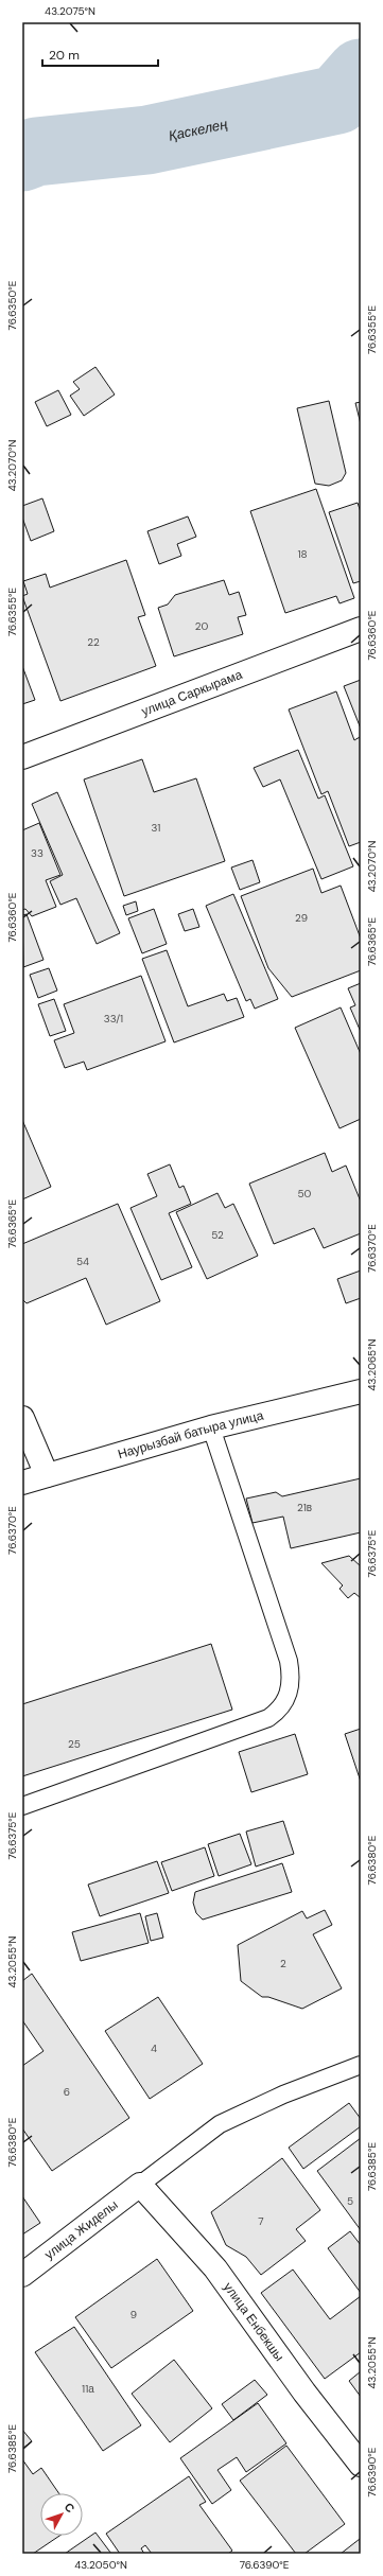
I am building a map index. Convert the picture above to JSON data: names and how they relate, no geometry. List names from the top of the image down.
{
  "streets": {
    "street": [
      "улица Саркырама",
      "Наурызбай батыра улица",
      "улица Жиделы",
      "улица Енбекшы"
    ]
  },
  "crossings": [
    ["улица Жиделы", "улица Енбекшы"]
  ],
  "water": ["Қаскелең"],
  "house_numbers": [
    "18",
    "20",
    "22",
    "31",
    "33",
    "29",
    "33/1",
    "50",
    "52",
    "54",
    "21в",
    "25",
    "2",
    "4",
    "6",
    "5",
    "7",
    "9",
    "11а"
  ],
  "scale_bar": "20 m",
  "north": "top right",
  "coordinates": [
    "43.2075°N",
    "76.6350°E",
    "76.6355°E",
    "43.2070°N",
    "76.6360°E",
    "76.6365°E",
    "76.6370°E",
    "43.2065°N",
    "76.6375°E",
    "76.6380°E",
    "43.2055°N",
    "76.6385°E",
    "76.6390°E",
    "43.2050°N"
  ]
}
